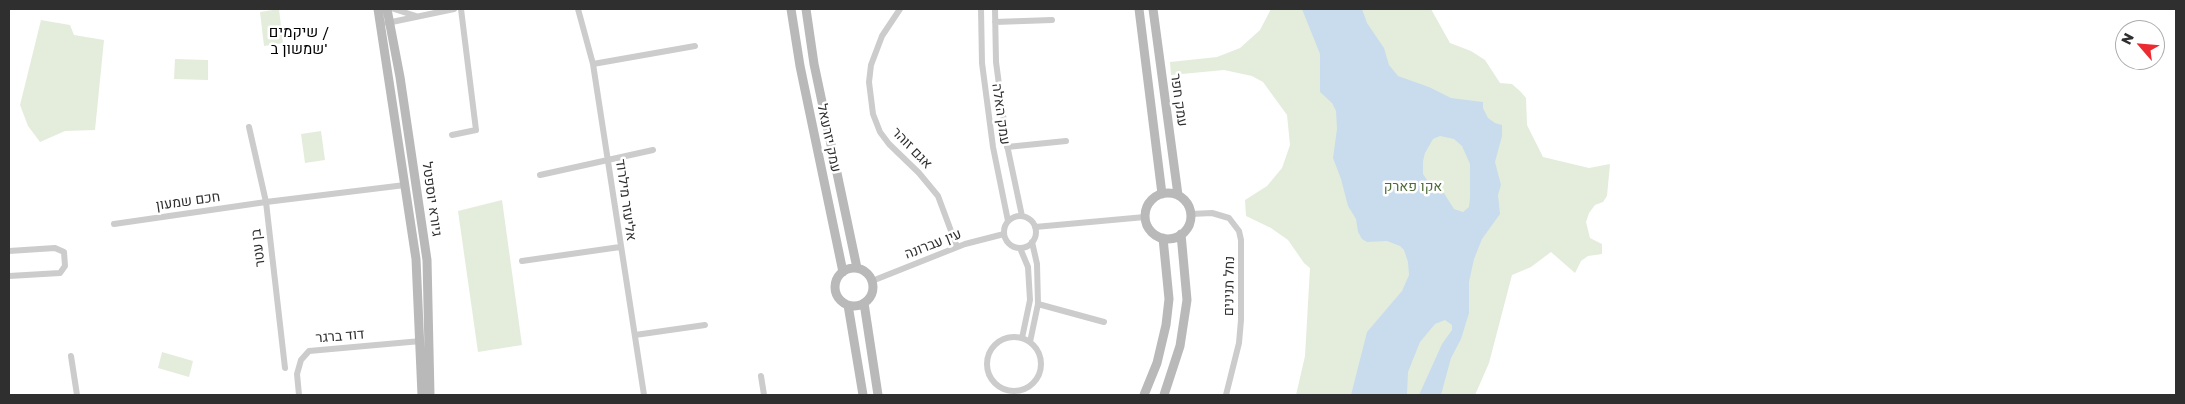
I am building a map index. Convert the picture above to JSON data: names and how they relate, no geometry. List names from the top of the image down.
{
  "streets": {
    "street": [
      "עמק חפר",
      "עמק האלה",
      "עמק יזרעאל",
      "אגם זוהר",
      "גיורא יוספטל",
      "אליעזר מילרוד",
      "חכם שמעון",
      "עין עברונה",
      "בן עטר",
      "נחל תנינים",
      "דוד ברגר"
    ]
  },
  "crossings": [
    ["עמק חפר", "נחל תנינים"],
    ["עמק האלה", "עין עברונה"],
    ["עמק יזרעאל", "עין עברונה"],
    ["אגם זוהר", "עין עברונה"],
    ["גיורא יוספטל", "חכם שמעון"],
    ["גיורא יוספטל", "דוד ברגר"],
    ["חכם שמעון", "בן עטר"]
  ],
  "districts": ["שיקמים / שמשון ב'"],
  "parks": ["אקו פארק"],
  "north": "top left"
}
